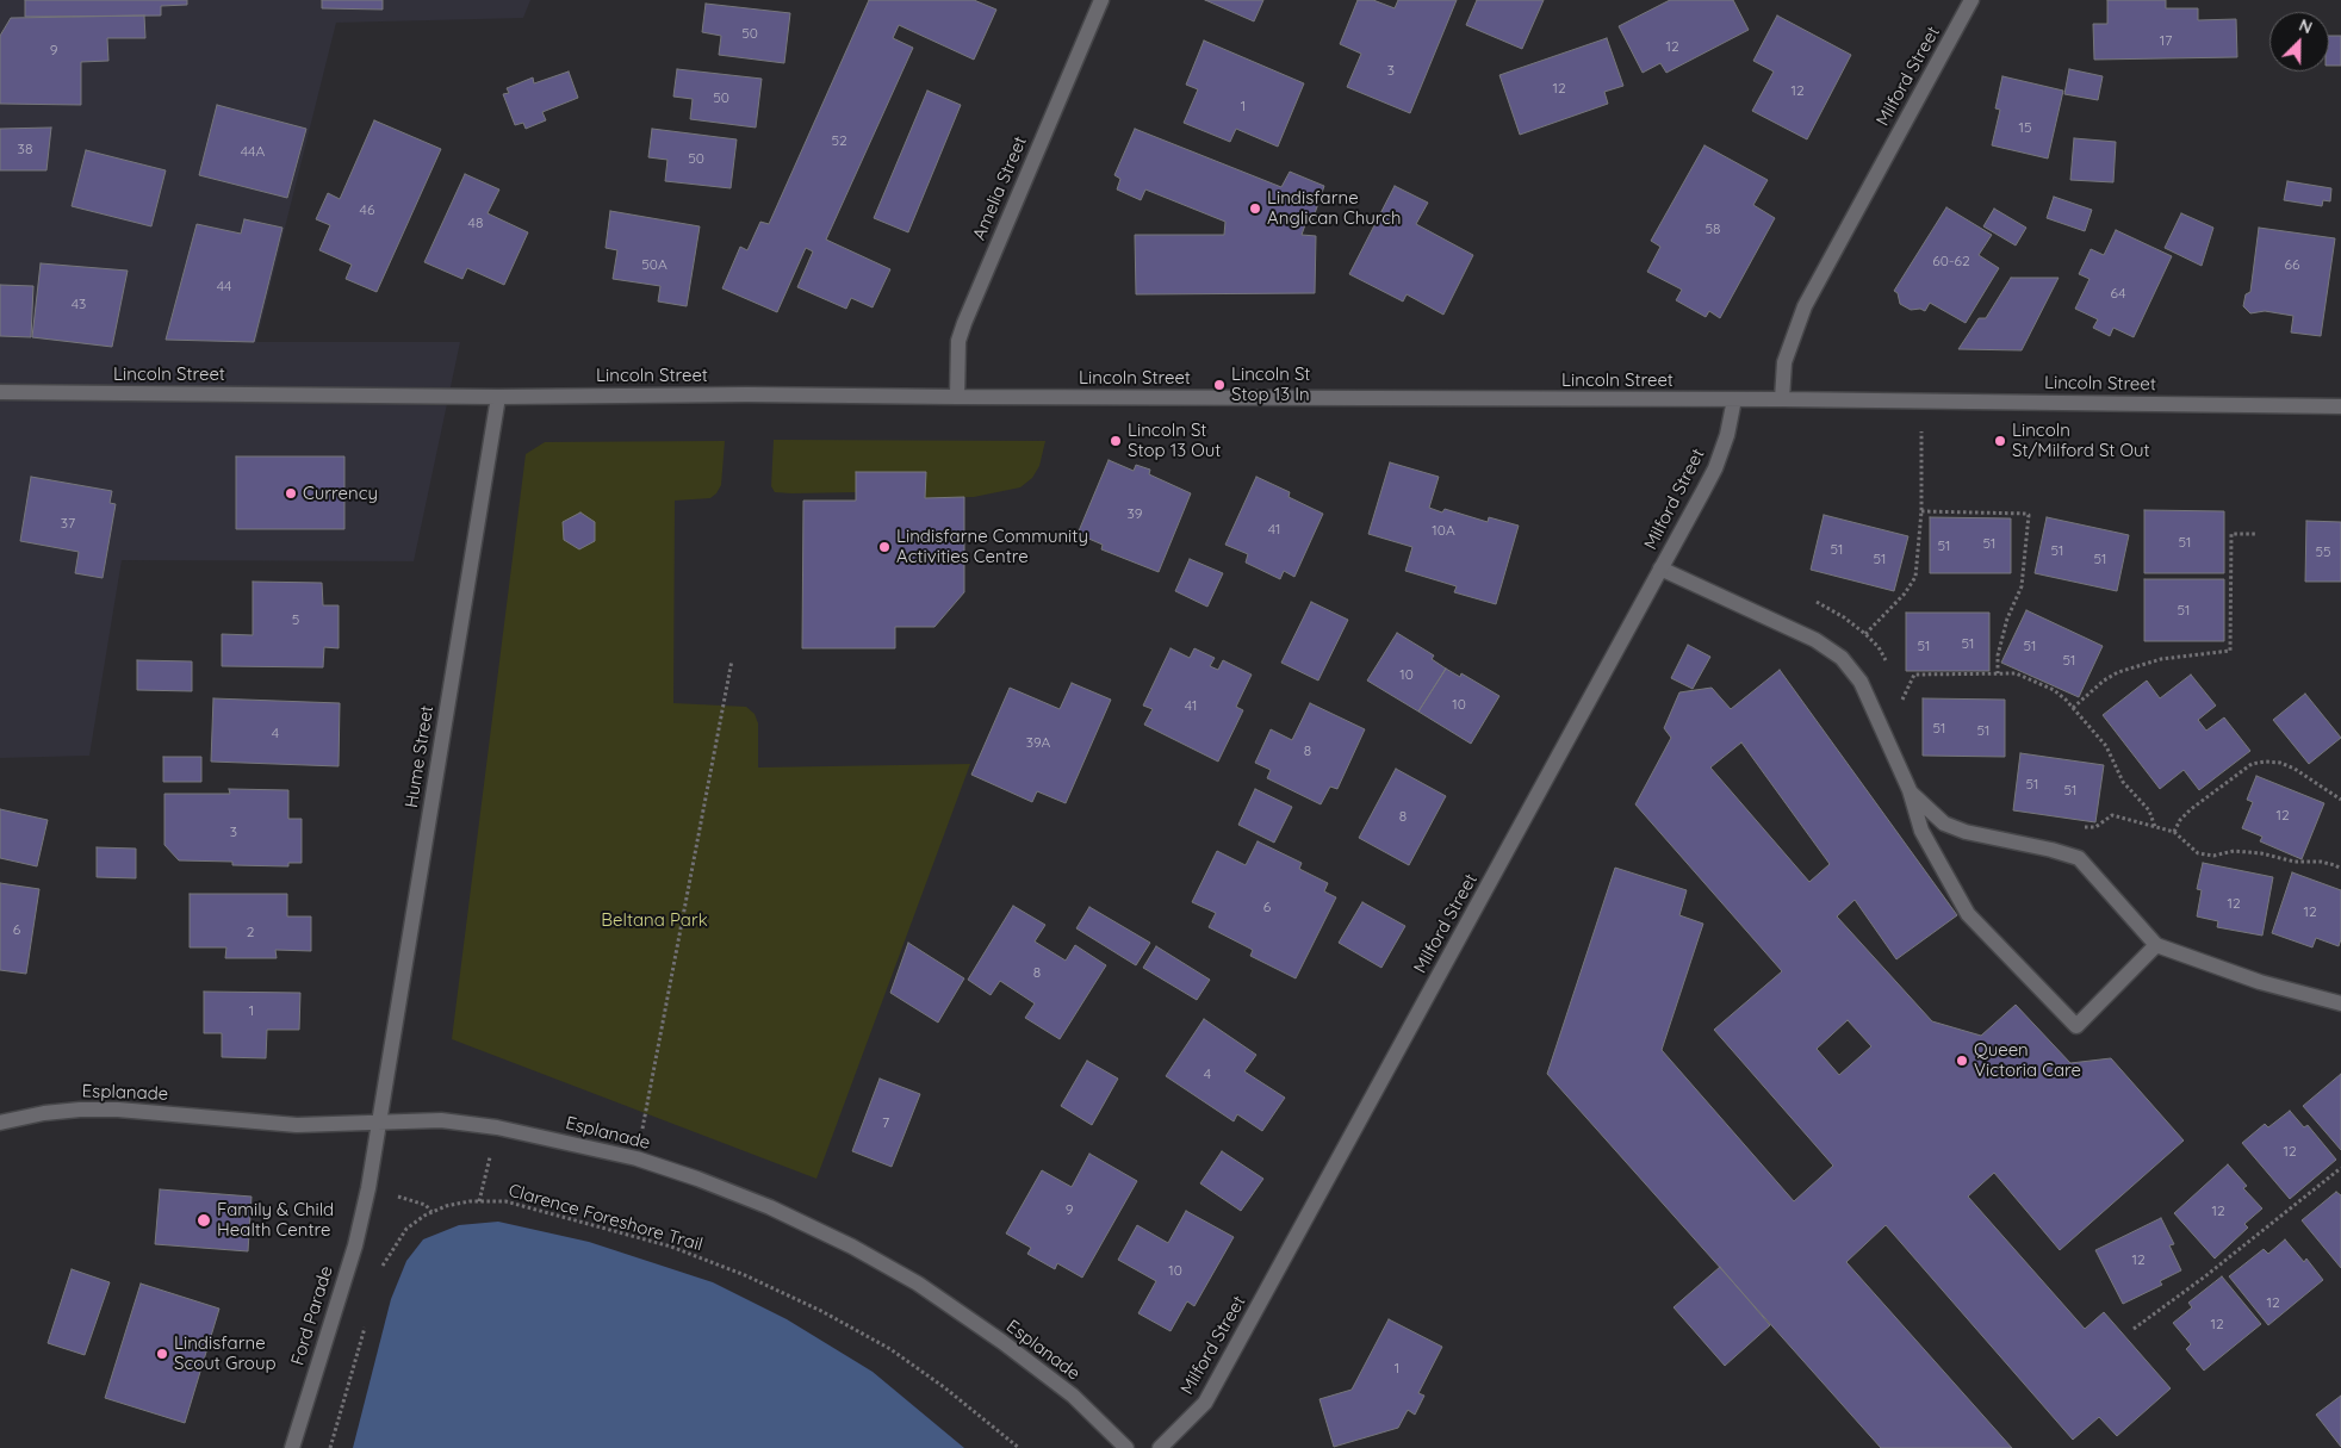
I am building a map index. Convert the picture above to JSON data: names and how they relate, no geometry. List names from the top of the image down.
{
  "streets": {
    "street": [
      "Milford Street",
      "Amelia Street",
      "Lincoln Street",
      "Hume Street",
      "Esplanade",
      "Ford Parade"
    ],
    "path": ["Clarence Foreshore Trail"]
  },
  "crossings": [
    ["Milford Street", "Lincoln Street"],
    ["Amelia Street", "Lincoln Street"],
    ["Lincoln Street", "Hume Street"],
    ["Hume Street", "Esplanade"],
    ["Hume Street", "Ford Parade"],
    ["Esplanade", "Ford Parade"]
  ],
  "parks": ["Beltana Park"],
  "places": [
    "Lindisfarne Anglican Church",
    "Lincoln St Stop 13 In",
    "Lincoln St Stop 13 Out",
    "Lincoln St/Milford St Out",
    "Currency",
    "Lindisfarne Community Activities Centre",
    "Queen Victoria Care",
    "Family & Child Health Centre",
    "Lindisfarne Scout Group"
  ],
  "house_numbers": [
    "50",
    "17",
    "12",
    "9",
    "3",
    "12",
    "12",
    "50",
    "1",
    "15",
    "52",
    "38",
    "44A",
    "50",
    "46",
    "48",
    "58",
    "60-62",
    "50A",
    "66",
    "44",
    "64",
    "43",
    "39",
    "37",
    "41",
    "10A",
    "51",
    "51",
    "51",
    "51",
    "51",
    "55",
    "51",
    "51",
    "51",
    "5",
    "51",
    "51",
    "51",
    "51",
    "10",
    "10",
    "41",
    "51",
    "51",
    "4",
    "39A",
    "8",
    "51",
    "51",
    "12",
    "8",
    "3",
    "12",
    "6",
    "12",
    "6",
    "2",
    "8",
    "1",
    "4",
    "7",
    "12",
    "9",
    "12",
    "12",
    "10",
    "12",
    "12",
    "1"
  ],
  "north": "top right"
}
